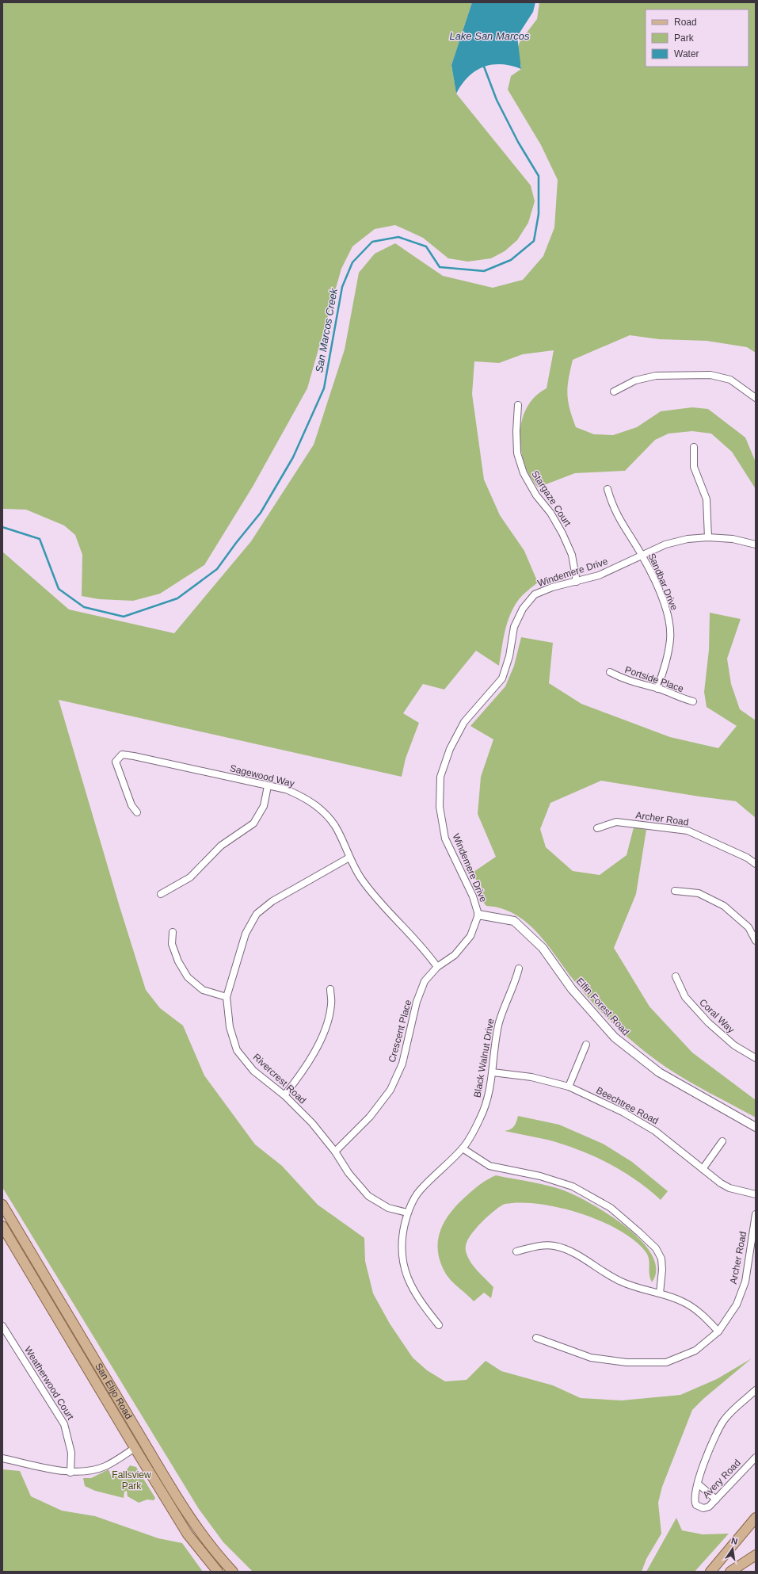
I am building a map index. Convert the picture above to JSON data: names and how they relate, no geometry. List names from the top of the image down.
{
  "streets": {
    "main road": ["San Elijo Road"],
    "street": [
      "Stargaze Court",
      "Windemere Drive",
      "Sandbar Drive",
      "Portside Place",
      "Sagewood Way",
      "Archer Road",
      "Elfin Forest Road",
      "Coral Way",
      "Crescent Place",
      "Black Walnut Drive",
      "Rivercrest Road",
      "Beechtree Road",
      "Weatherwood Court",
      "Avery Road"
    ]
  },
  "crossings": [
    ["Stargaze Court", "Windemere Drive"],
    ["Windemere Drive", "Sandbar Drive"],
    ["Windemere Drive", "Elfin Forest Road"],
    ["Windemere Drive", "Crescent Place"],
    ["Sandbar Drive", "Portside Place"],
    ["Sagewood Way", "Crescent Place"],
    ["Sagewood Way", "Rivercrest Road"],
    ["Elfin Forest Road", "Crescent Place"],
    ["Crescent Place", "Rivercrest Road"],
    ["Black Walnut Drive", "Rivercrest Road"],
    ["Black Walnut Drive", "Beechtree Road"]
  ],
  "water": ["Lake San Marcos", "San Marcos Creek"],
  "parks": ["Fallsview Park"],
  "legend": ["Road", "Park", "Water"],
  "north": "top"
}
